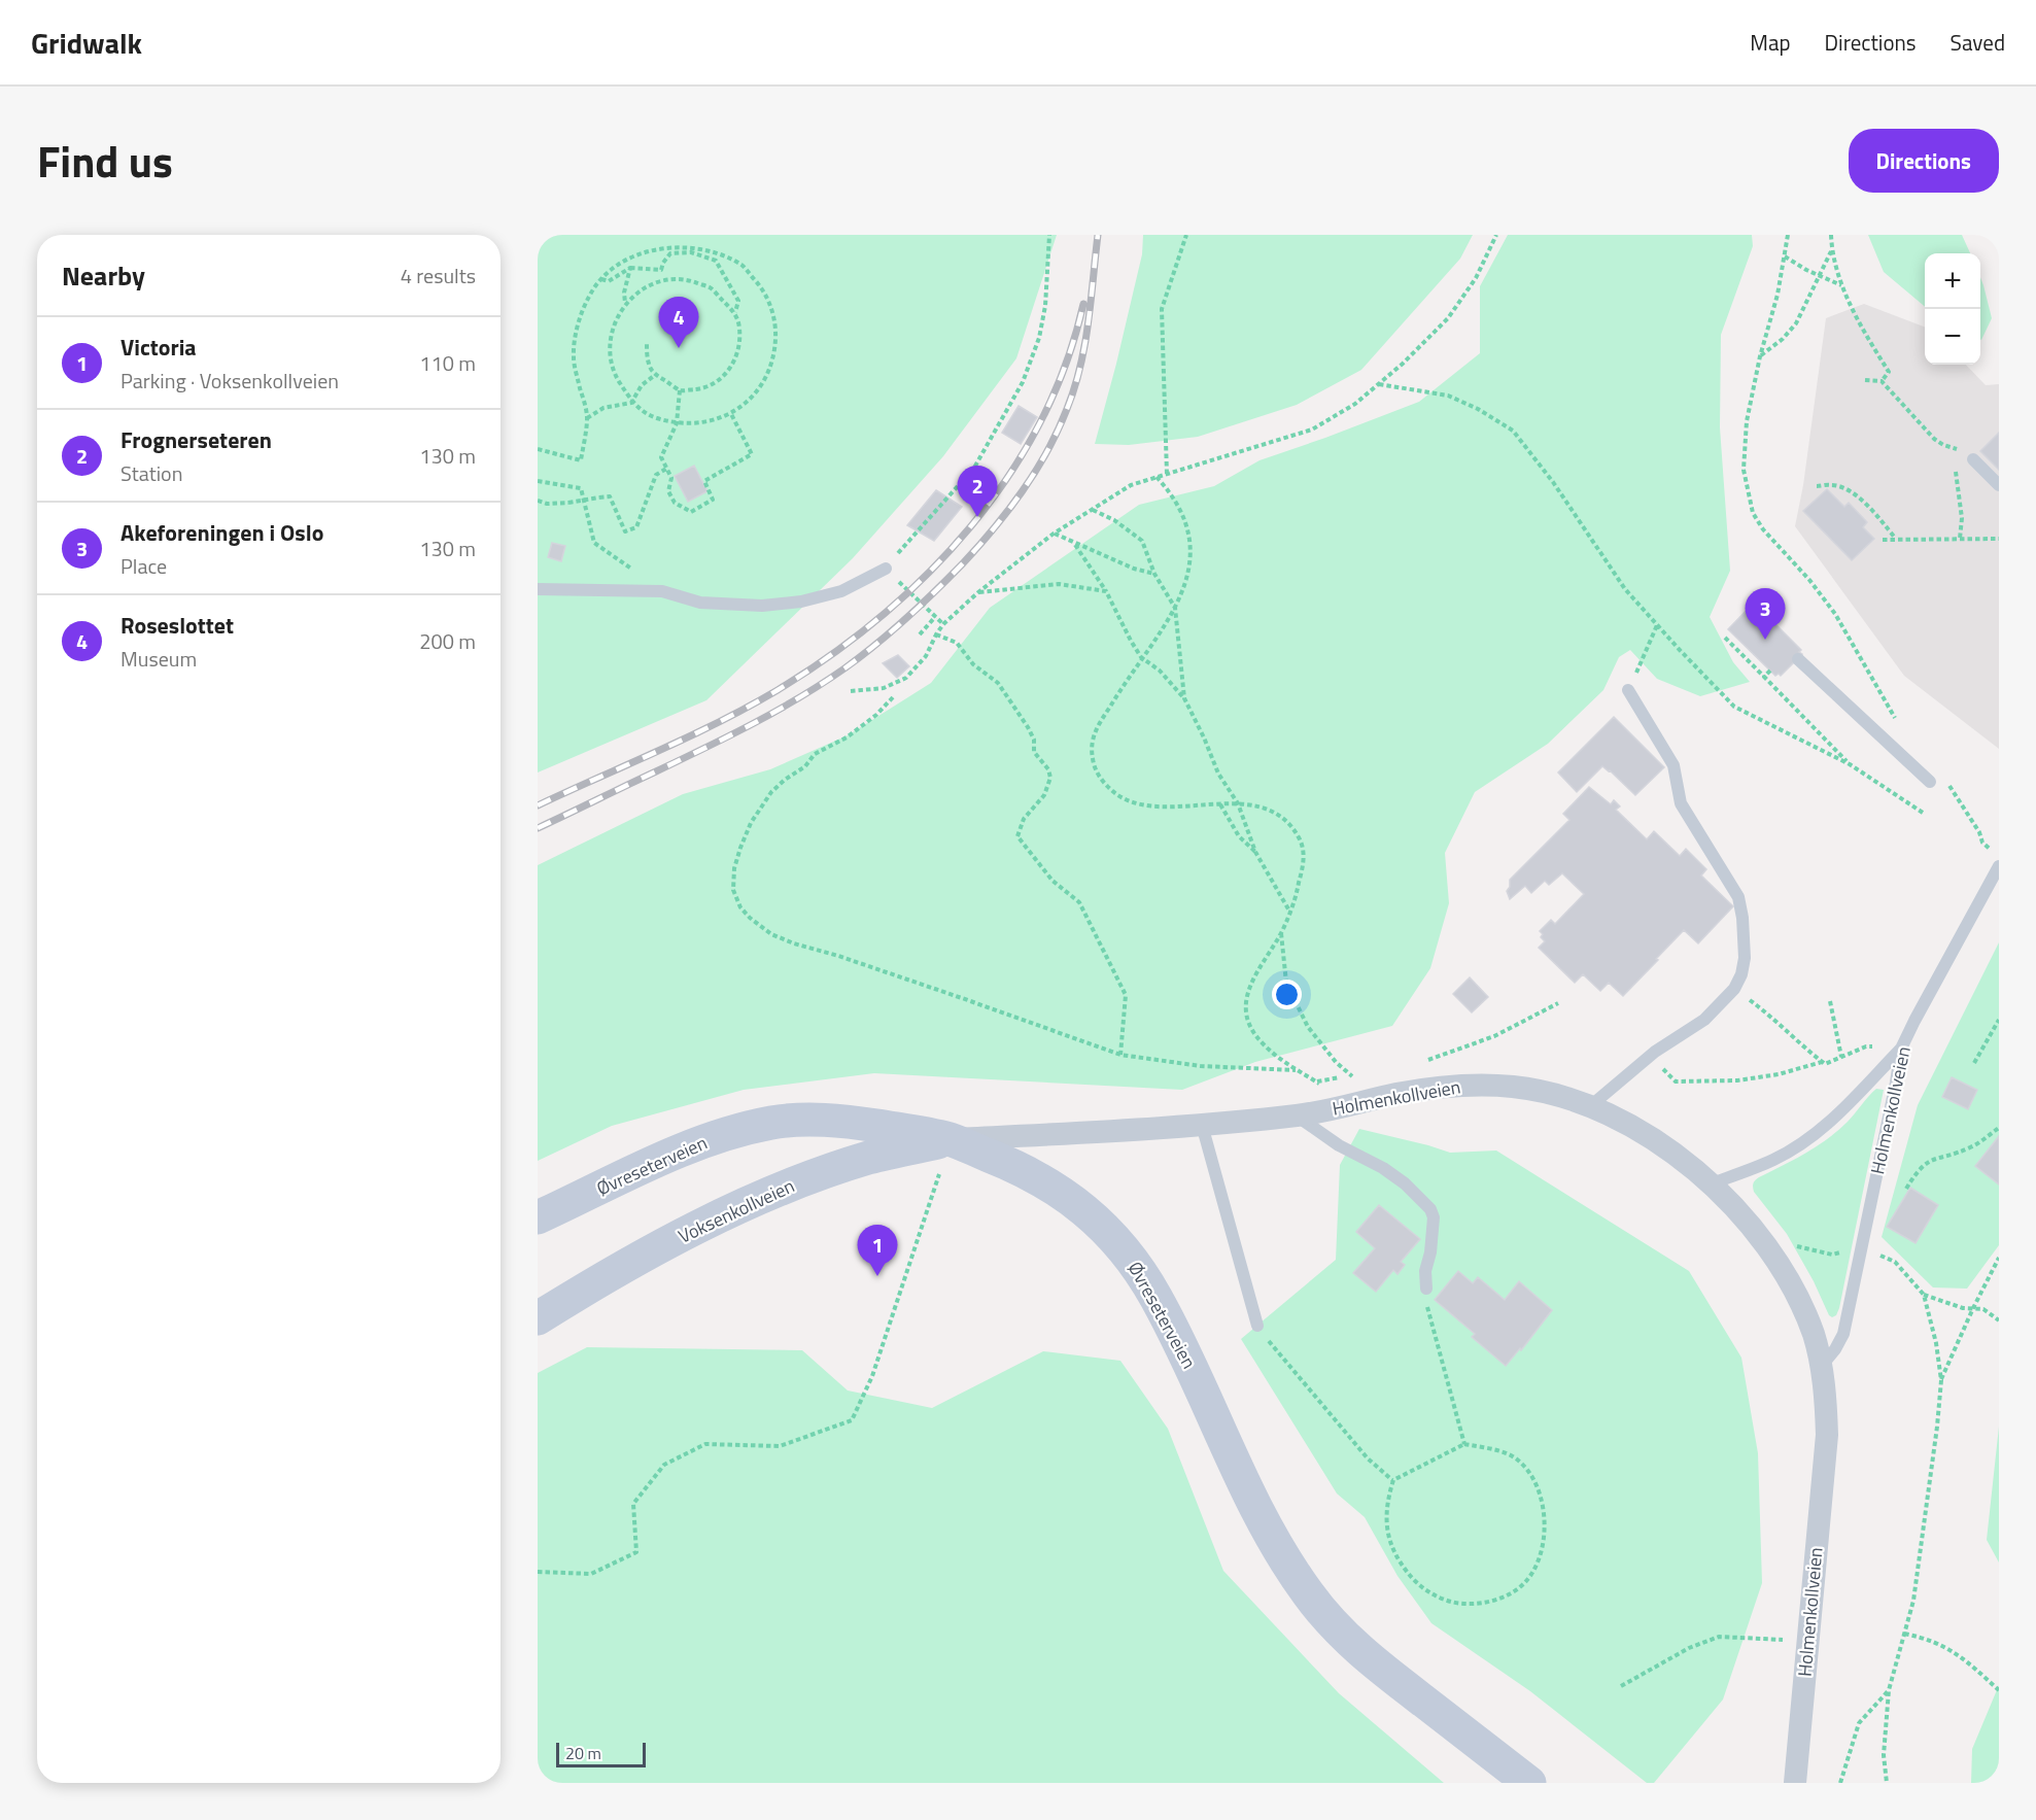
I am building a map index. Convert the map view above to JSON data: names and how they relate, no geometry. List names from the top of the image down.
{
  "streets": {
    "main road": ["Øvreseterveien", "Voksenkollveien"],
    "street": ["Holmenkollveien"]
  },
  "crossings": [
    ["Holmenkollveien", "Øvreseterveien"],
    ["Holmenkollveien", "Voksenkollveien"],
    ["Øvreseterveien", "Voksenkollveien"]
  ],
  "scale_bar": "20 m",
  "page": {
    "header": "Gridwalk",
    "nav": ["Map", "Directions", "Saved"],
    "title": "Find us",
    "buttons": "Directions",
    "heading": ["Nearby", "4 results"],
    "map_buttons": ["+", "−"],
    "pins": [
      "4",
      "2",
      "3",
      "1"
    ],
    "list": [
      {
        "mark": "1",
        "name": "Victoria",
        "note": "Parking · Voksenkollveien",
        "value": "110 m"
      },
      {
        "mark": "2",
        "name": "Frognerseteren",
        "note": "Station",
        "value": "130 m"
      },
      {
        "mark": "3",
        "name": "Akeforeningen i Oslo",
        "note": "Place",
        "value": "130 m"
      },
      {
        "mark": "4",
        "name": "Roseslottet",
        "note": "Museum",
        "value": "200 m"
      }
    ],
    "scale": "20 m"
  }
}
